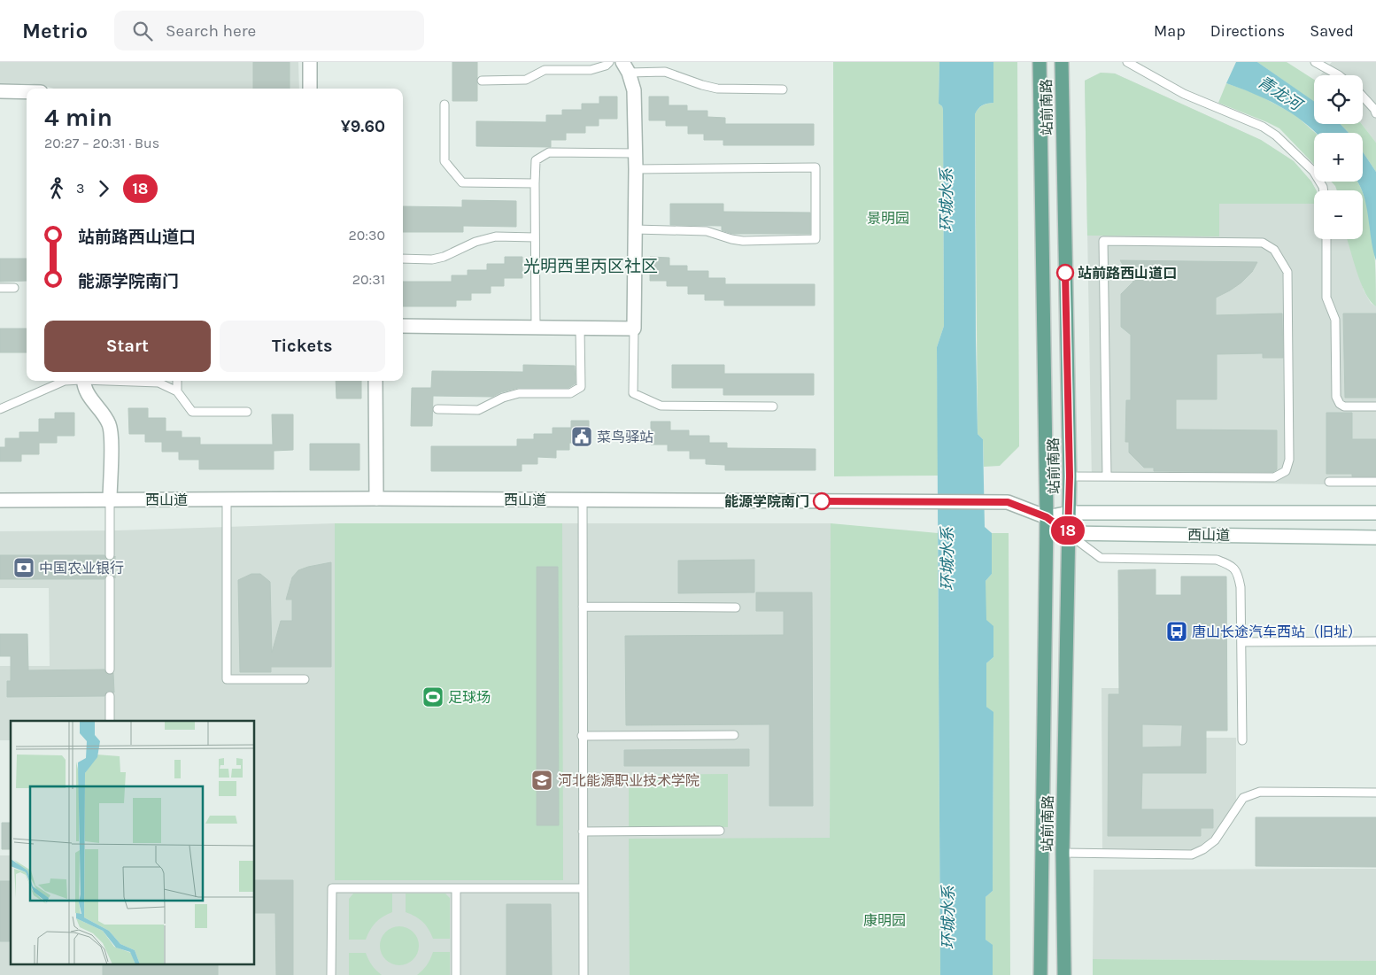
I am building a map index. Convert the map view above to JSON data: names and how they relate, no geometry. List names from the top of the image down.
{
  "streets": {
    "main road": ["站前南路"],
    "street": ["西山道"]
  },
  "crossings": [
    ["站前南路", "西山道"]
  ],
  "districts": ["光明西里丙区社区"],
  "water": ["青龙河", "环城水系"],
  "parks": ["景明园", "康明园"],
  "places": {
    "other": ["站前路西山道口", "能源学院南门"],
    "public building": ["菜鸟驿站"],
    "bank": ["中国农业银行"],
    "bus stop": ["唐山长途汽车西站（旧址）"],
    "sports": ["足球场"],
    "school or university": ["河北能源职业技术学院"]
  },
  "lines": ["bus line 18"],
  "page": {
    "header": "Metrio",
    "search": "Search here",
    "nav": ["Map", "Directions", "Saved"],
    "on_map": "18",
    "map_buttons": ["+", "−"],
    "heading": ["4 min", "20:27 – 20:31 · Bus", "¥9.60"],
    "legs": ["3", "18"],
    "list": [
      {
        "name": "站前路西山道口",
        "value": "20:30"
      },
      {
        "name": "能源学院南门",
        "value": "20:31"
      }
    ],
    "buttons": ["Start", "Tickets"]
  }
}
